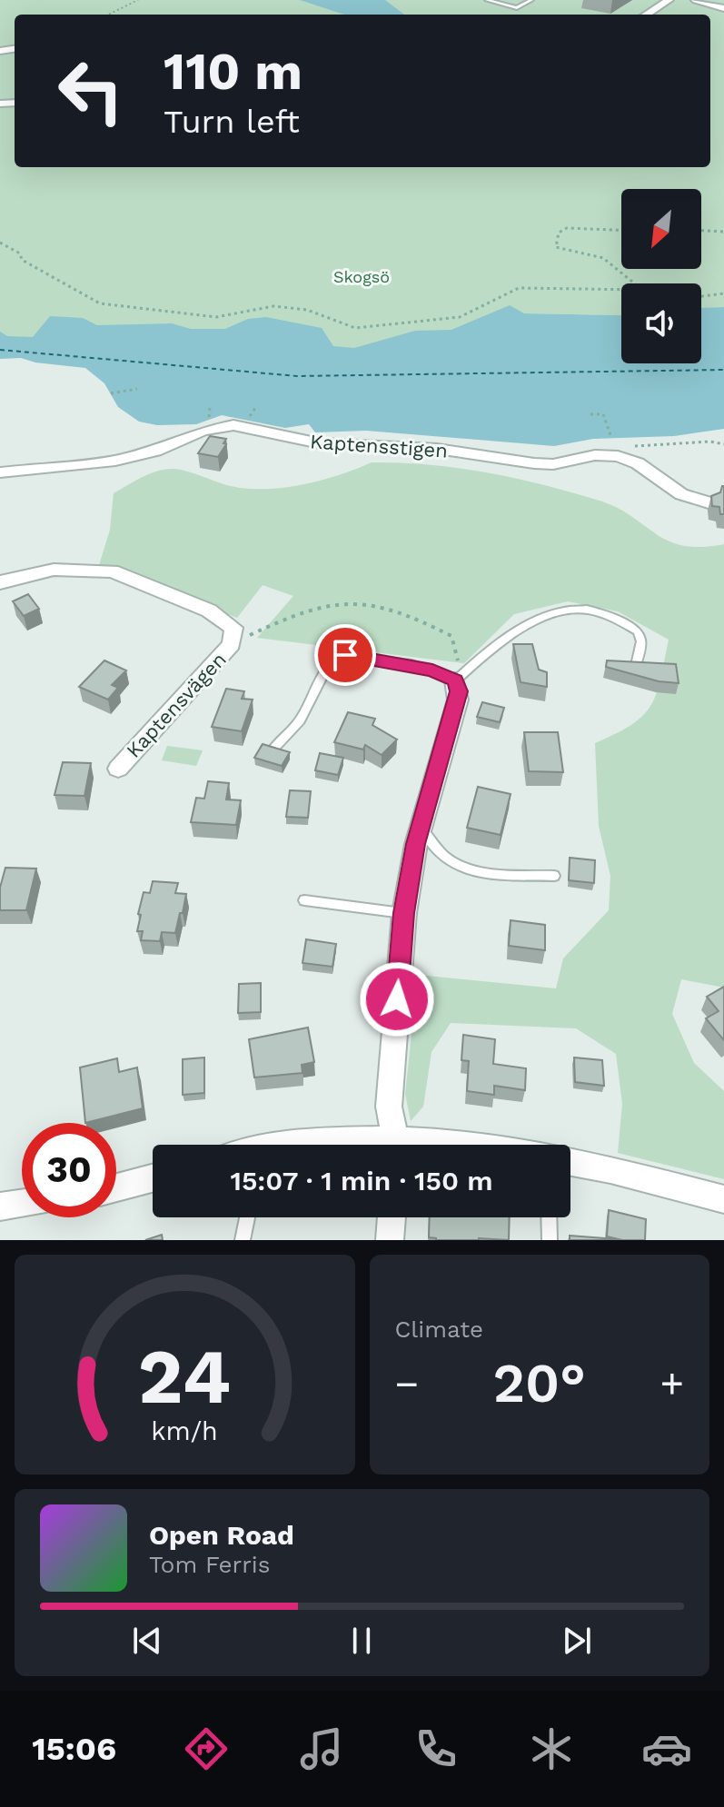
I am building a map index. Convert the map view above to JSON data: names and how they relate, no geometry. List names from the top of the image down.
{
  "streets": {
    "street": ["Kaptensstigen", "Kaptensvägen"]
  },
  "parks": ["Skogsö"],
  "north": "bottom left",
  "page": {
    "turn": ["110 m", "Turn left"],
    "limit": "30",
    "trip": "15:07 · 1 min · 150 m",
    "tile": "Climate",
    "heat": ["−", "20°", "+"],
    "song": ["Open Road", "Tom Ferris"],
    "tabs": "15:06",
    "gauge": ["24", "km/h"]
  }
}
